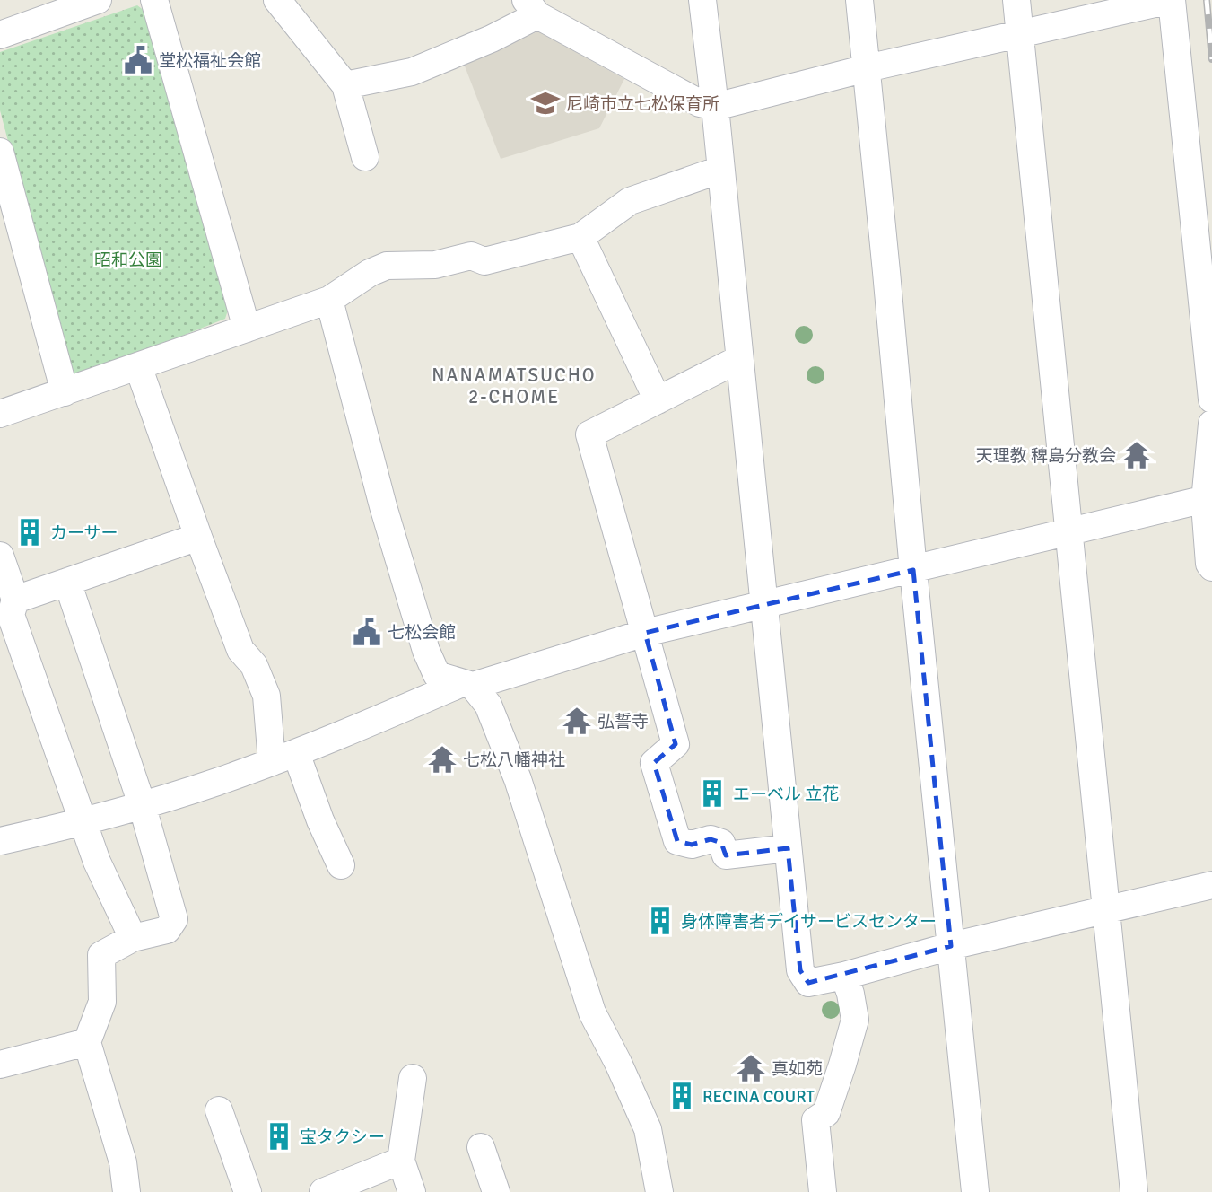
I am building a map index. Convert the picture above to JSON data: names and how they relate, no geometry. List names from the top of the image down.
{
  "districts": ["NANAMATSUCHO 2-CHOME"],
  "parks": ["昭和公園"],
  "places": {
    "public building": ["堂松福祉会館", "七松会館"],
    "school or university": ["尼崎市立七松保育所"],
    "temple": [
      "天理教 稗島分教会",
      "弘誓寺",
      "七松八幡神社",
      "真如苑"
    ],
    "building": [
      "カーサー",
      "エーベル 立花",
      "身体障害者デイサービスセンター",
      "RECINA COURT",
      "宝タクシー"
    ]
  }
}
